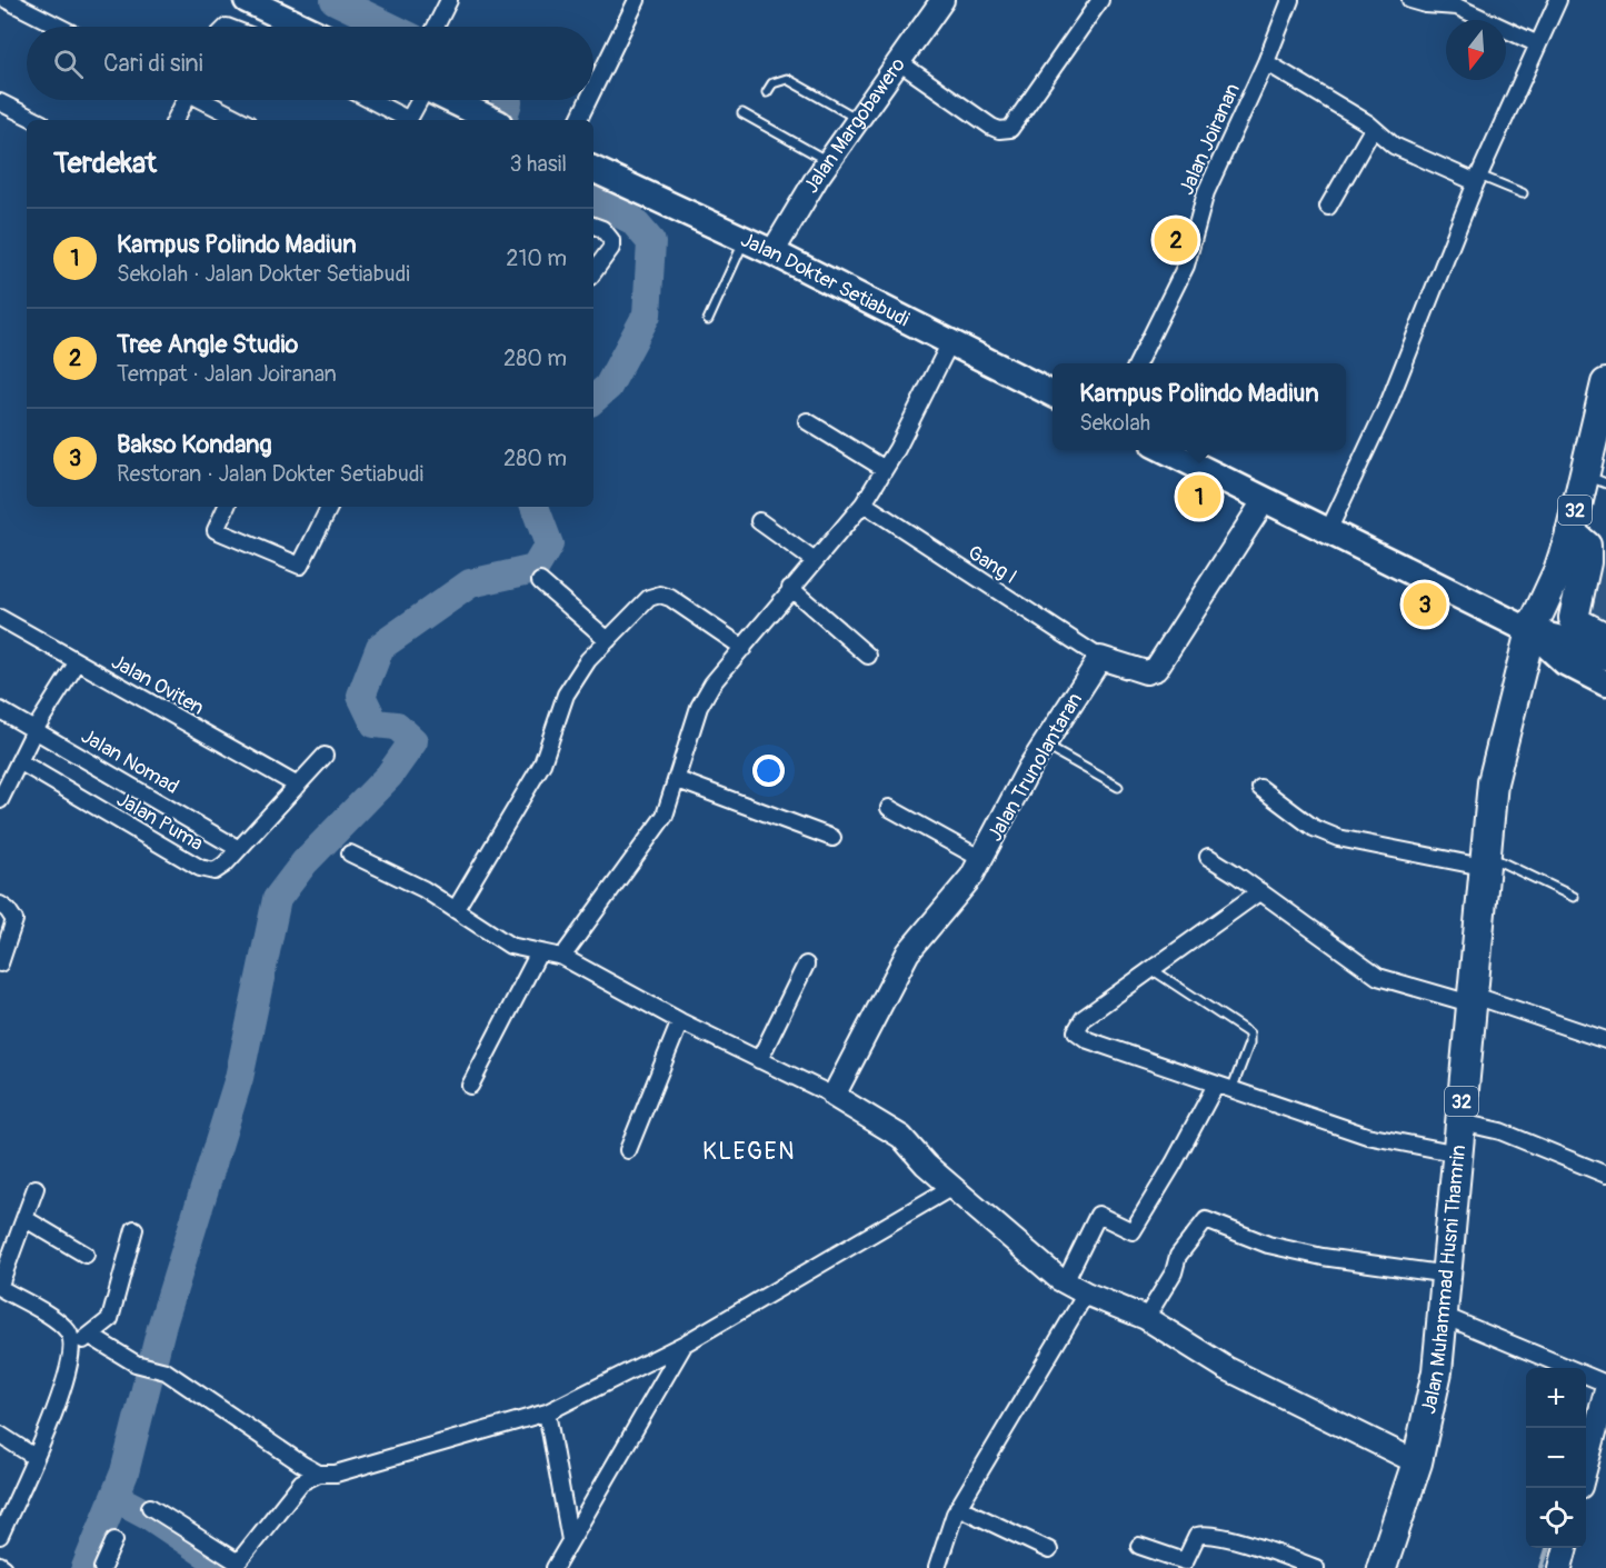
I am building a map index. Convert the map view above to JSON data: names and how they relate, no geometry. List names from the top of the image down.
{
  "streets": {
    "highway": ["32", "Jalan Muhammad Husni Thamrin"],
    "main road": ["Jalan Dokter Setiabudi"],
    "street": [
      "Jalan Margobawero",
      "Jalan Joiranan",
      "Gang I",
      "Jalan Oviten",
      "Jalan Nomad",
      "Jalan Trunolantaran",
      "Jalan Puma"
    ]
  },
  "crossings": [
    ["Jalan Margobawero", "Jalan Dokter Setiabudi"],
    ["32", "Jalan Muhammad Husni Thamrin"],
    ["Gang I", "Jalan Trunolantaran"],
    ["Jalan Oviten", "Jalan Puma"],
    ["Jalan Nomad", "Jalan Puma"]
  ],
  "districts": ["KLEGEN"],
  "north": "bottom",
  "page": {
    "search": "Cari di sini",
    "heading": ["Terdekat", "3 hasil"],
    "list": [
      {
        "mark": "1",
        "name": "Kampus Polindo Madiun",
        "note": "Sekolah · Jalan Dokter Setiabudi",
        "value": "210 m"
      },
      {
        "mark": "2",
        "name": "Tree Angle Studio",
        "note": "Tempat · Jalan Joiranan",
        "value": "280 m"
      },
      {
        "mark": "3",
        "name": "Bakso Kondang",
        "note": "Restoran · Jalan Dokter Setiabudi",
        "value": "280 m"
      }
    ],
    "pins": ["2", "1", "3"],
    "popup": ["Kampus Polindo Madiun", "Sekolah"],
    "map_buttons": ["+", "−"]
  }
}
